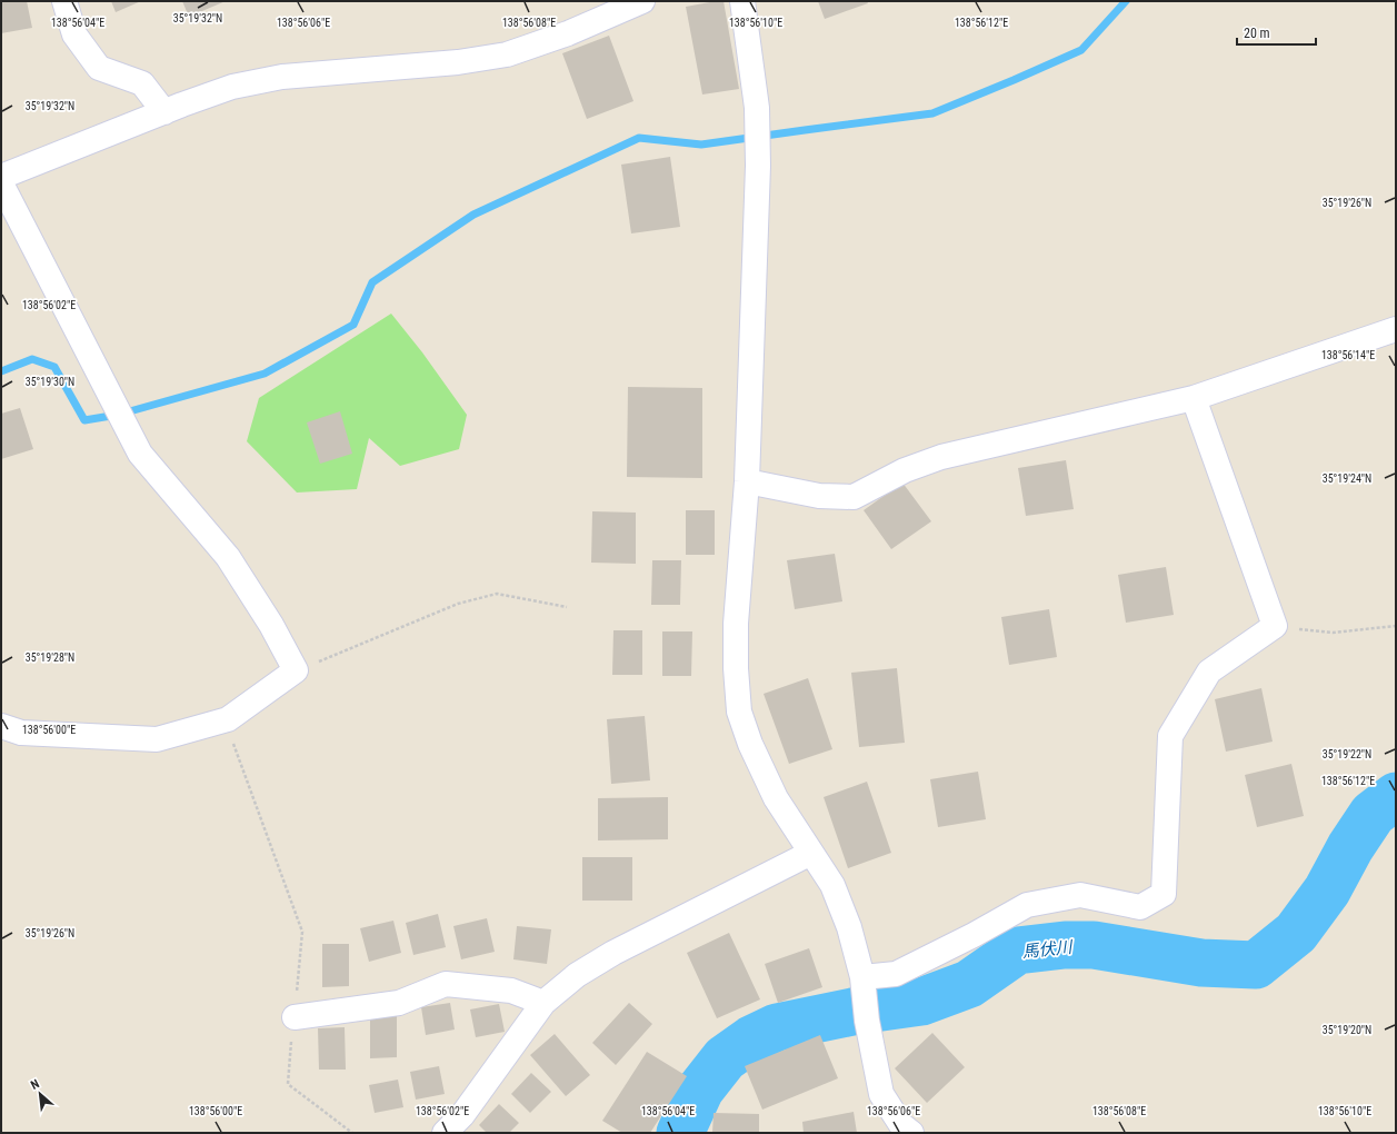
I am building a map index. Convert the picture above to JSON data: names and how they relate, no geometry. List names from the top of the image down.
{
  "water": ["馬伏川"],
  "scale_bar": "20 m",
  "north": "top left",
  "coordinates": [
    "35°19'32\"N",
    "138°56'04\"E",
    "138°56'06\"E",
    "138°56'08\"E",
    "138°56'10\"E",
    "138°56'12\"E",
    "35°19'26\"N",
    "138°56'02\"E",
    "138°56'14\"E",
    "35°19'30\"N",
    "35°19'24\"N",
    "35°19'28\"N",
    "138°56'00\"E",
    "35°19'22\"N",
    "35°19'20\"N"
  ]
}
